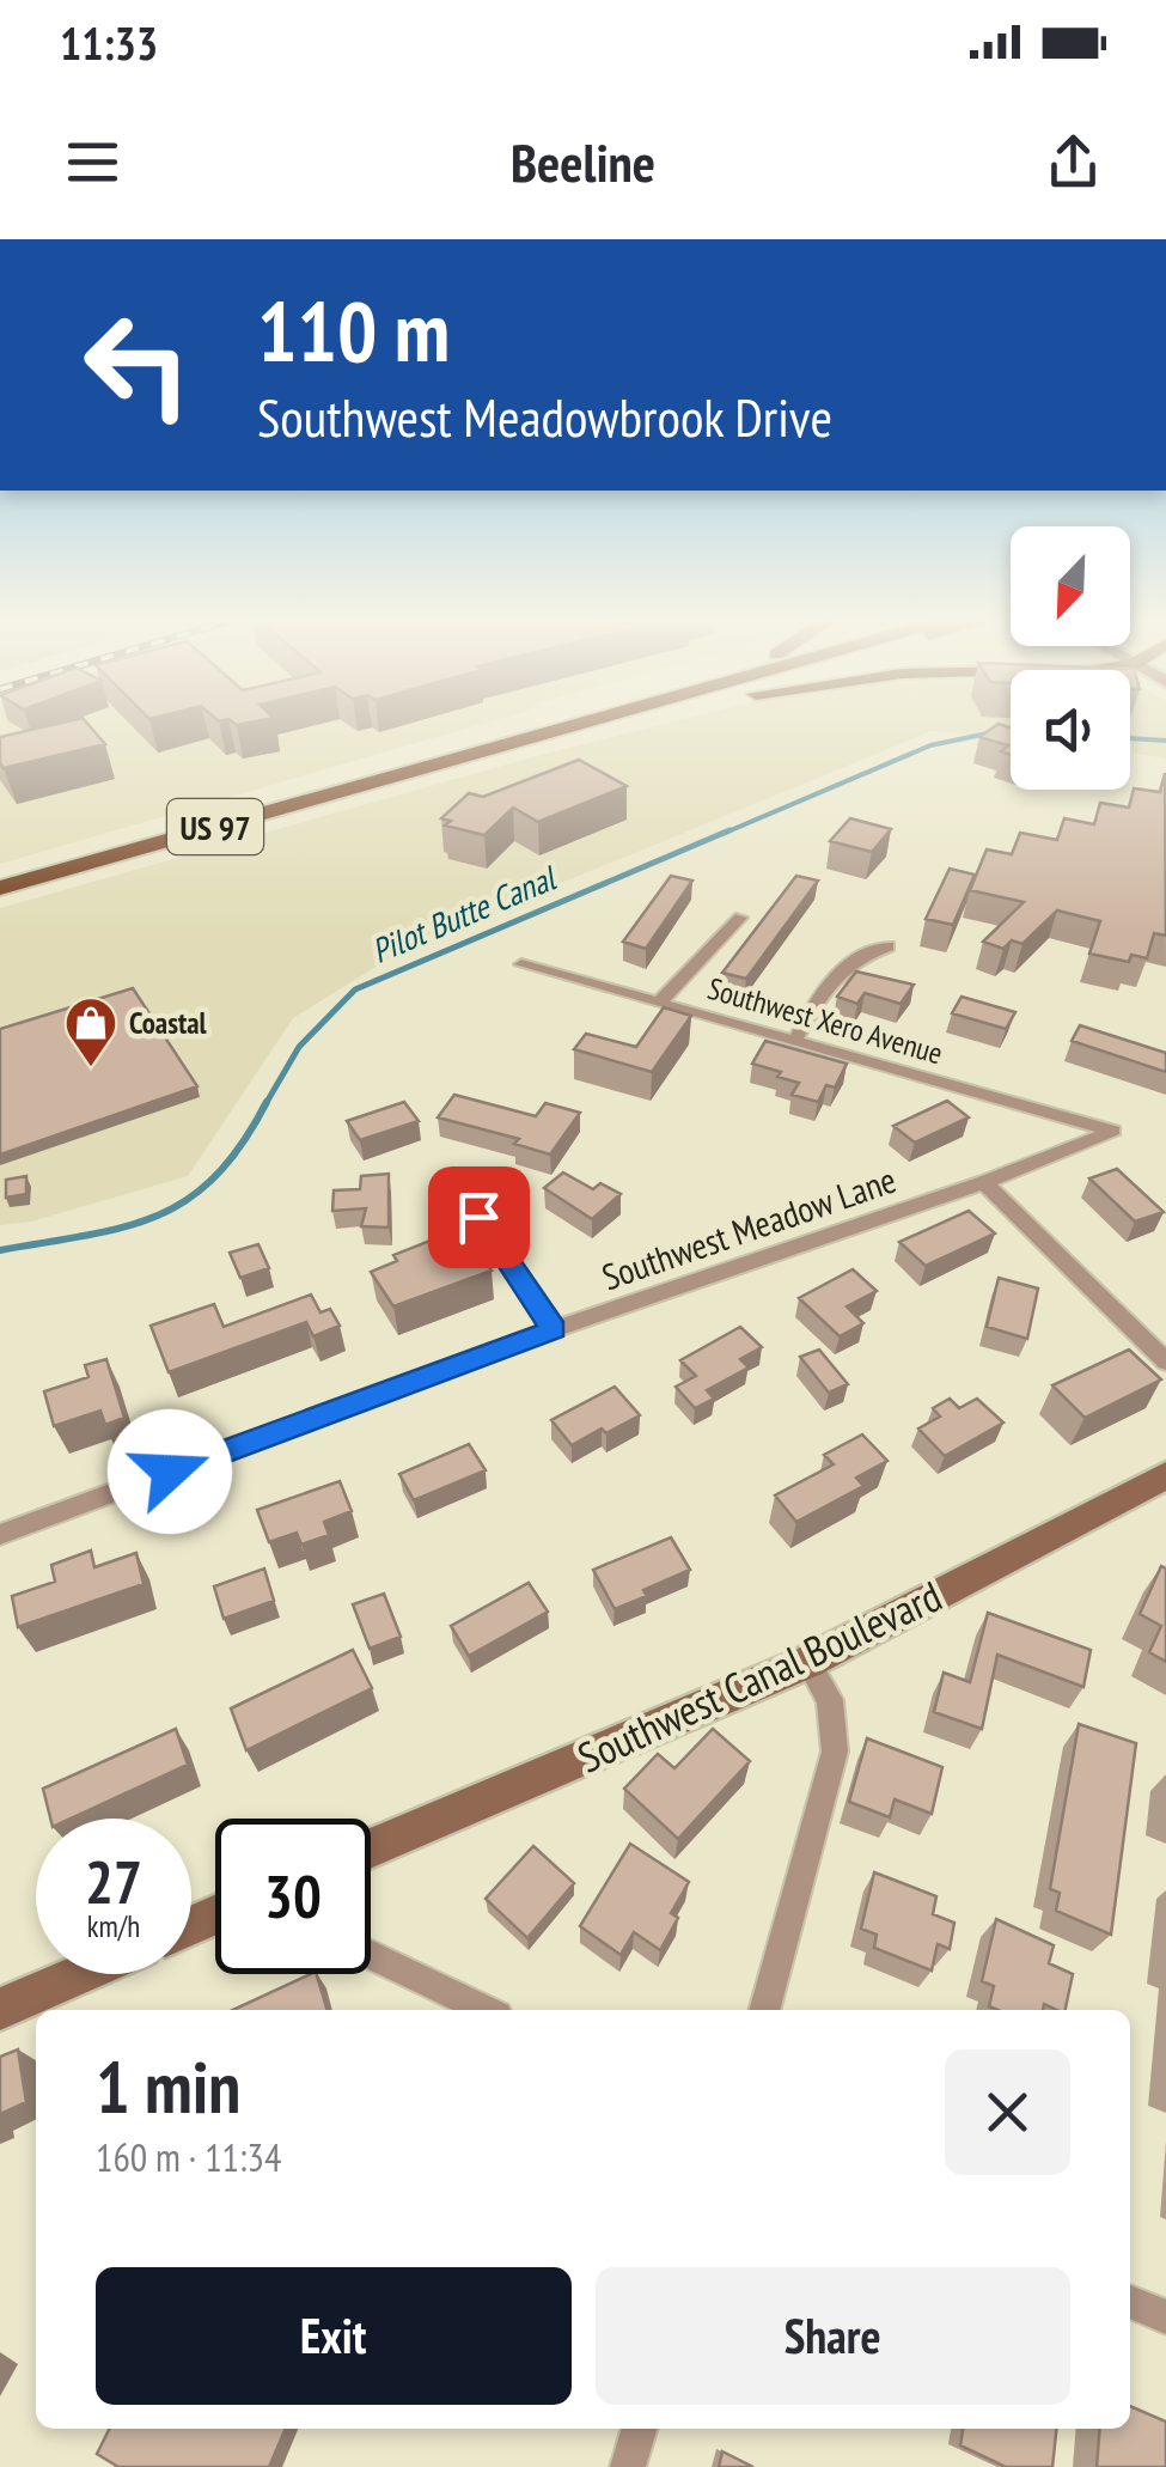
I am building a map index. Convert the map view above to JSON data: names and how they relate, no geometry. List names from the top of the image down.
{
  "streets": {
    "highway": ["US 97"],
    "main road": ["Southwest Canal Boulevard"],
    "street": ["Southwest Xero Avenue", "Southwest Meadow Lane"]
  },
  "crossings": [
    ["Southwest Xero Avenue", "Southwest Meadow Lane"]
  ],
  "water": ["Pilot Butte Canal"],
  "places": {
    "shop": ["Coastal"]
  },
  "north": "bottom left",
  "page": {
    "status": "11:33",
    "header": "Beeline",
    "turn": ["110 m", "Southwest Meadowbrook Drive"],
    "speed": "27 km/h",
    "limit": "30",
    "heading": ["1 min", "160 m · 11:34"],
    "buttons": ["Exit", "Share"]
  }
}
